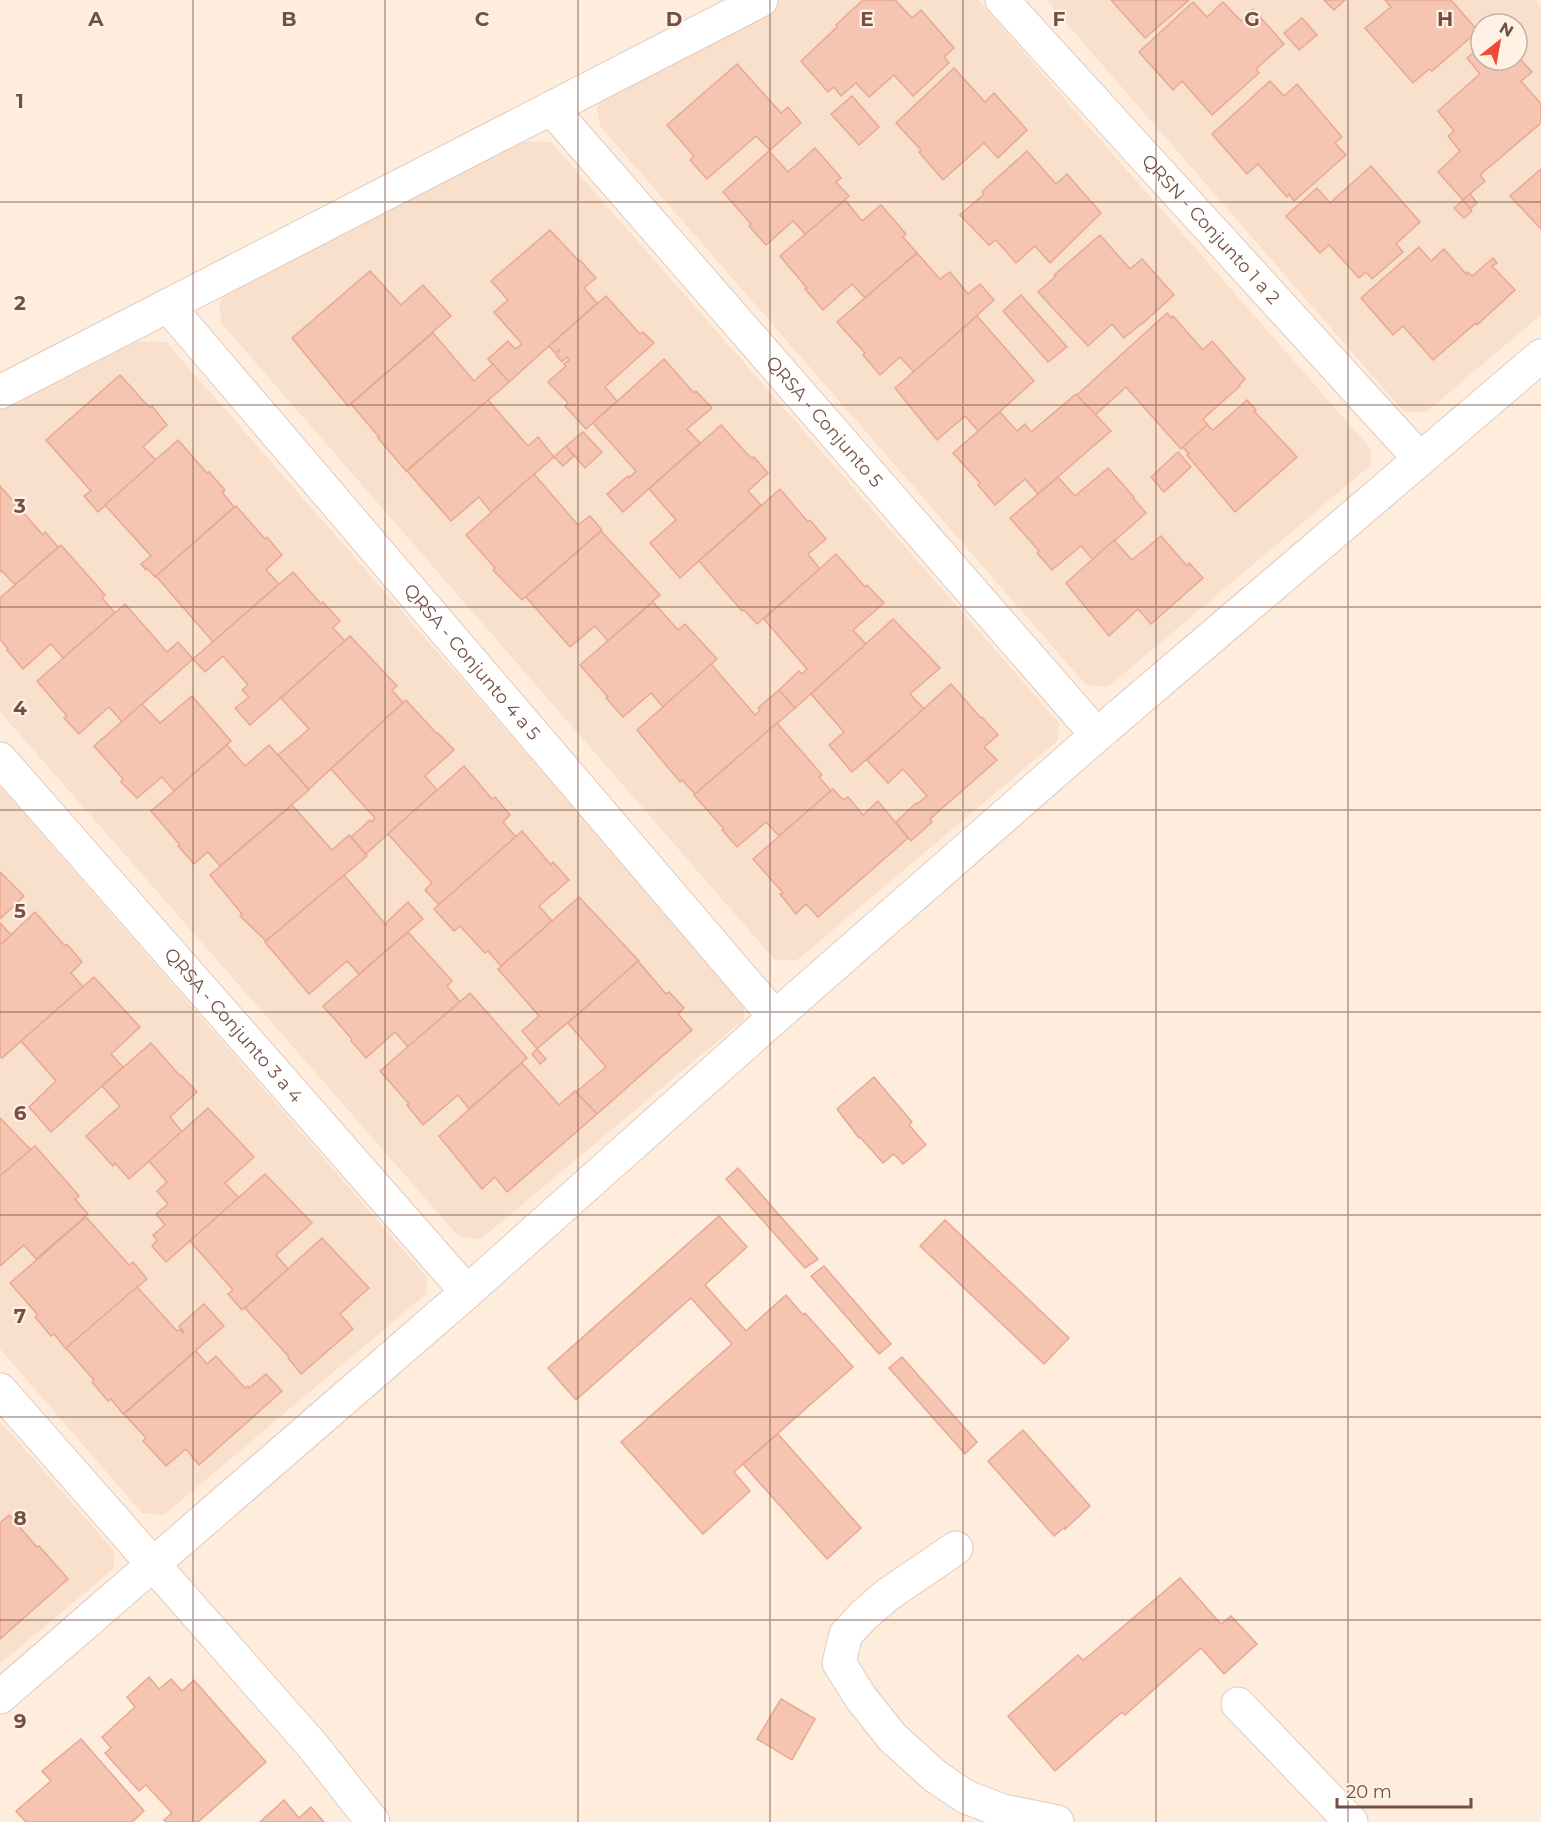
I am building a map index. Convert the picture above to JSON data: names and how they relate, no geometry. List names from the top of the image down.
{
  "streets": {
    "street": [
      "QRSN - Conjunto 1 a 2",
      "QRSA - Conjunto 5",
      "QRSA - Conjunto 4 a 5",
      "QRSA - Conjunto 3 a 4"
    ]
  },
  "scale_bar": "20 m",
  "north": "top right",
  "grid": {
    "columns": [
      "A",
      "B",
      "C",
      "D",
      "E",
      "F",
      "G",
      "H"
    ],
    "rows": [
      "1",
      "2",
      "3",
      "4",
      "5",
      "6",
      "7",
      "8",
      "9"
    ]
  }
}
